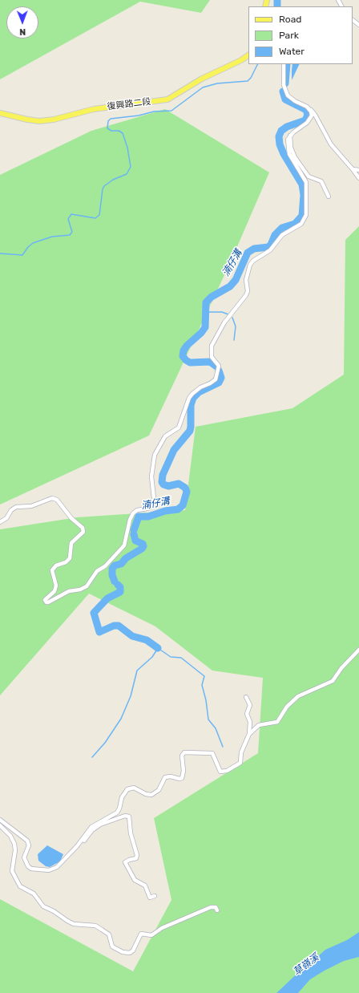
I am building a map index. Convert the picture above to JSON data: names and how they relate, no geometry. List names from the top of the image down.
{
  "streets": {
    "main road": ["復興路二段"]
  },
  "water": ["湳仔溝", "草嶺溪"],
  "legend": ["Road", "Park", "Water"],
  "north": "bottom"
}
